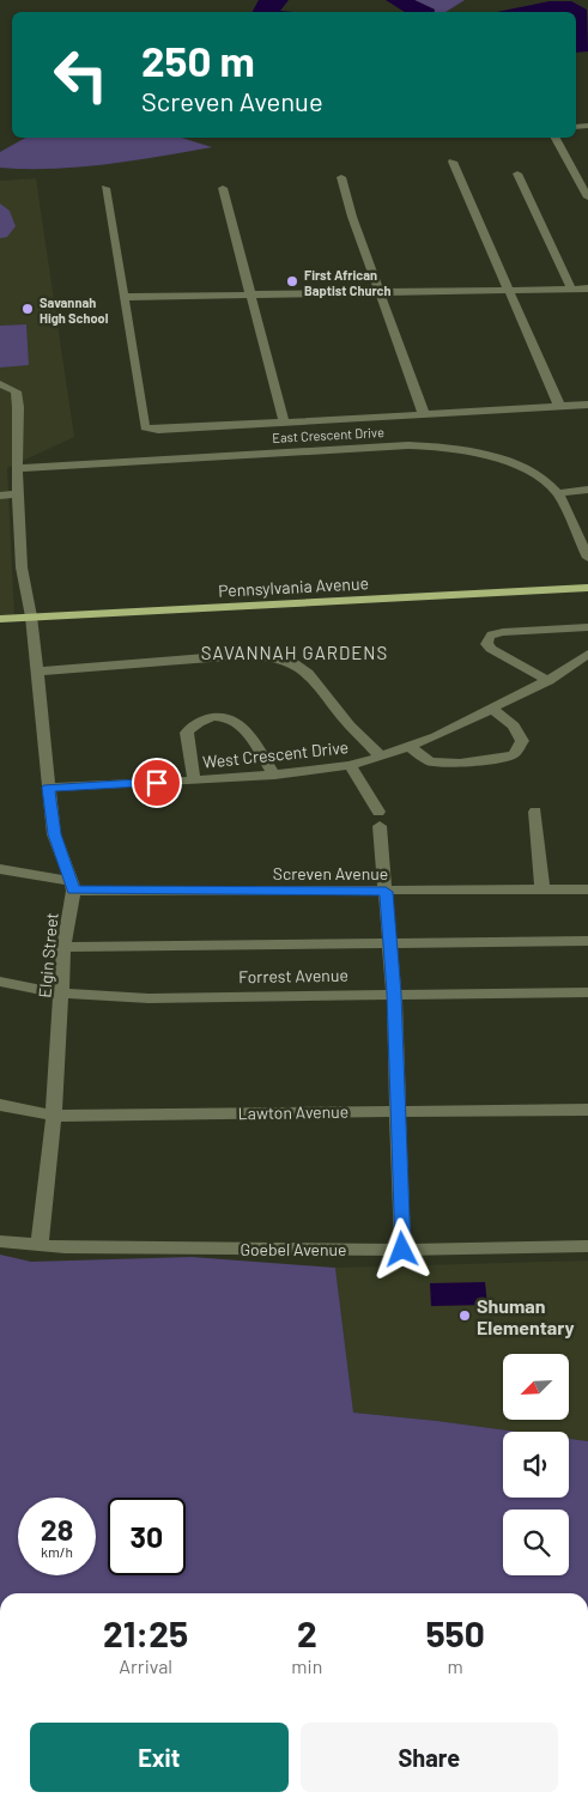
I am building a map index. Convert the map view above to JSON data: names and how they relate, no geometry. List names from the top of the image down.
{
  "streets": {
    "main road": ["Pennsylvania Avenue"],
    "street": [
      "East Crescent Drive",
      "West Crescent Drive",
      "Screven Avenue",
      "Elgin Street",
      "Forrest Avenue",
      "Lawton Avenue",
      "Goebel Avenue"
    ]
  },
  "crossings": [
    ["Screven Avenue", "Elgin Street"],
    ["Elgin Street", "Forrest Avenue"],
    ["Elgin Street", "Lawton Avenue"],
    ["Elgin Street", "Goebel Avenue"]
  ],
  "districts": ["SAVANNAH GARDENS"],
  "places": ["First African Baptist Church", "Savannah High School", "Shuman Elementary"],
  "north": "bottom left",
  "page": {
    "turn": ["250 m", "Screven Avenue"],
    "speed": "28 km/h",
    "limit": "30",
    "eta": [
      "21:25",
      "Arrival",
      "2",
      "min",
      "550",
      "m"
    ],
    "buttons": ["Exit", "Share"]
  }
}
